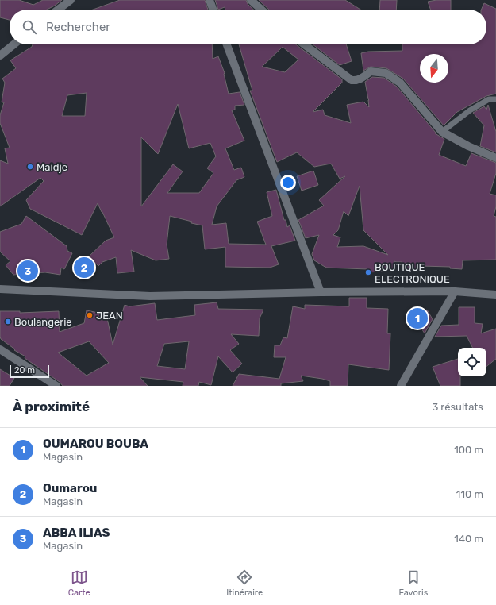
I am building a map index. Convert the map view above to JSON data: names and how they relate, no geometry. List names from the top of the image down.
{
  "places": [
    "Maidje",
    "BOUTIQUE ELECTRONIQUE",
    "JEAN",
    "Boulangerie"
  ],
  "scale_bar": "20 m",
  "north": "bottom",
  "page": {
    "search": "Rechercher",
    "pins": ["2", "3", "1"],
    "scale": "20 m",
    "heading": ["À proximité", "3 résultats"],
    "list": [
      {
        "mark": "1",
        "name": "OUMAROU BOUBA",
        "note": "Magasin",
        "value": "100 m"
      },
      {
        "mark": "2",
        "name": "Oumarou",
        "note": "Magasin",
        "value": "110 m"
      },
      {
        "mark": "3",
        "name": "ABBA ILIAS",
        "note": "Magasin",
        "value": "140 m"
      }
    ],
    "nav": ["Carte", "Itinéraire", "Favoris"]
  }
}
